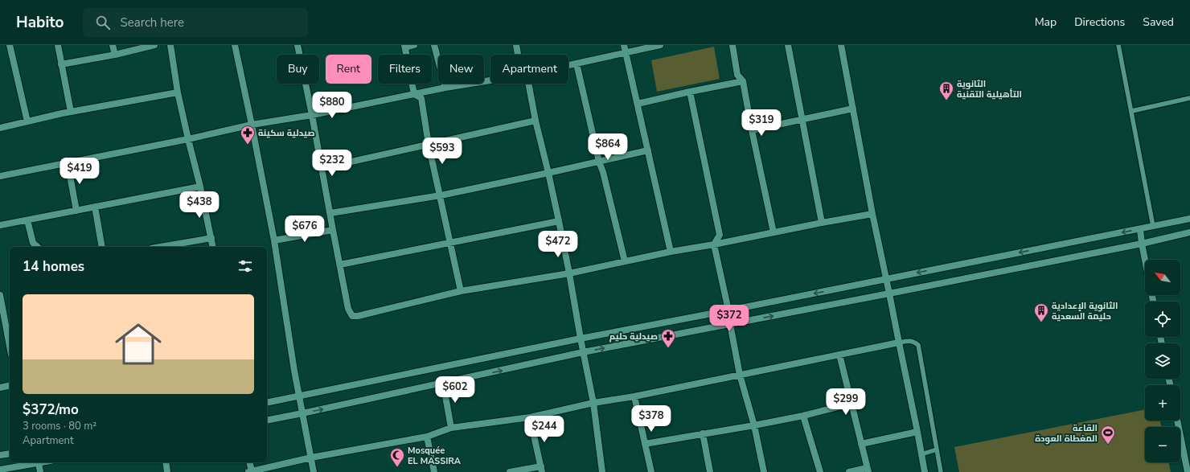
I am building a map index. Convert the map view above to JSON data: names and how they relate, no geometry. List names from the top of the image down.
{
  "places": {
    "building": ["الثانوية التأهيلية التقنية", "الثانوية الإعدادية حليمة السعدية"],
    "pharmacy": ["صيدلية سكينة", "صيدلية حليم"],
    "sports": ["القاعة المغطاة العودة"],
    "mosque": ["Mosquée EL MASSIRA"]
  },
  "north": "top left",
  "page": {
    "header": "Habito",
    "search": "Search here",
    "nav": ["Map", "Directions", "Saved"],
    "chip": [
      "Buy",
      "Rent",
      "Filters",
      "New",
      "Apartment"
    ],
    "price": [
      "$880",
      "$319",
      "$864",
      "$593",
      "$232",
      "$419",
      "$438",
      "$676",
      "$472",
      "$372",
      "$602",
      "$299",
      "$378",
      "$244"
    ],
    "heading": "14 homes",
    "map_buttons": ["+", "−"],
    "list": [
      {
        "name": "$372/mo",
        "note": "3 rooms · 80 m² · Apartment"
      }
    ]
  }
}
